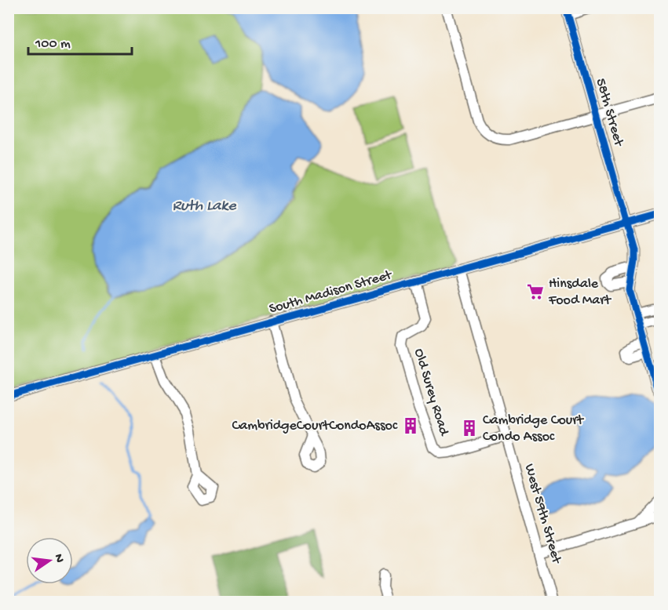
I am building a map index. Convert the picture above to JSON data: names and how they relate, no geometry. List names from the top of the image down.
{
  "streets": {
    "street": [
      "58th Street",
      "South Madison Street",
      "Old Surey Road",
      "West 59th Street"
    ]
  },
  "crossings": [
    ["58th Street", "South Madison Street"],
    ["South Madison Street", "Old Surey Road"],
    ["South Madison Street", "West 59th Street"],
    ["Old Surey Road", "West 59th Street"]
  ],
  "water": ["Ruth Lake"],
  "places": {
    "supermarket": ["Hinsdale Food Mart"],
    "building": ["CambridgeCourtCondoAssoc", "Cambridge Court Condo Assoc"]
  },
  "scale_bar": "100 m",
  "north": "right"
}
